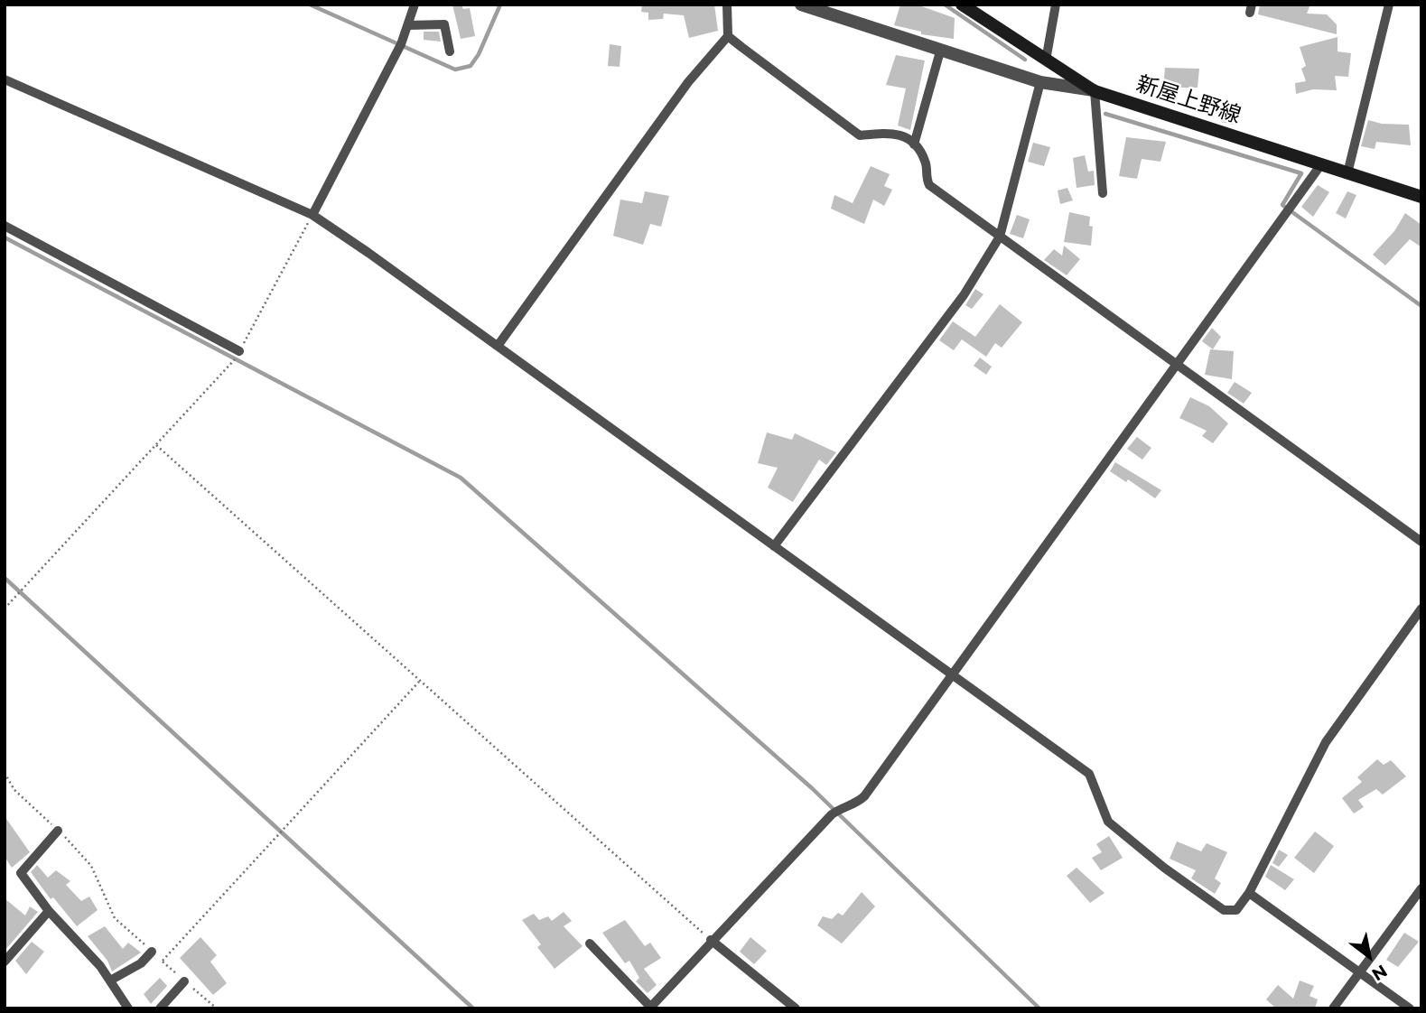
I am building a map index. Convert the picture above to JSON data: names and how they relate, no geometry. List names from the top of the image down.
{
  "streets": {
    "main road": ["新屋上野線"]
  },
  "north": "bottom right"
}
